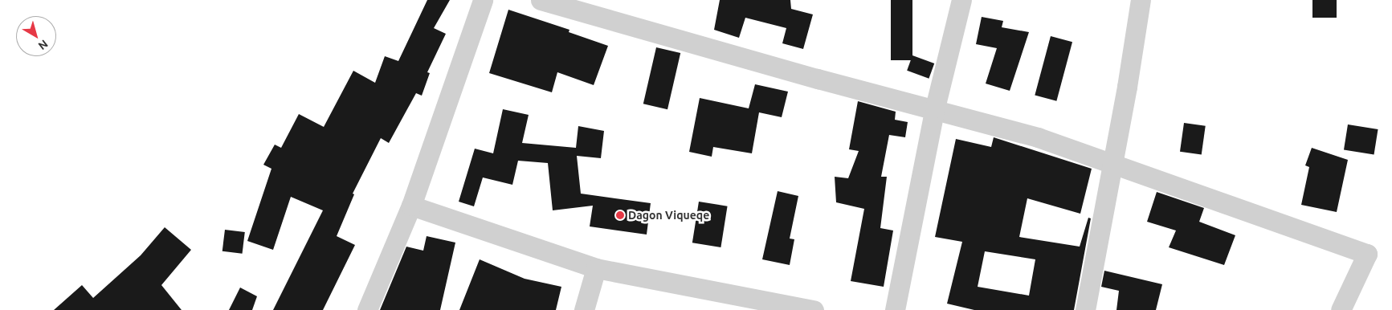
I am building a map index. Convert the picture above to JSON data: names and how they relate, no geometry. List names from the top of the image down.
{
  "places": ["Dagon Viqueqe"],
  "north": "bottom right"
}
